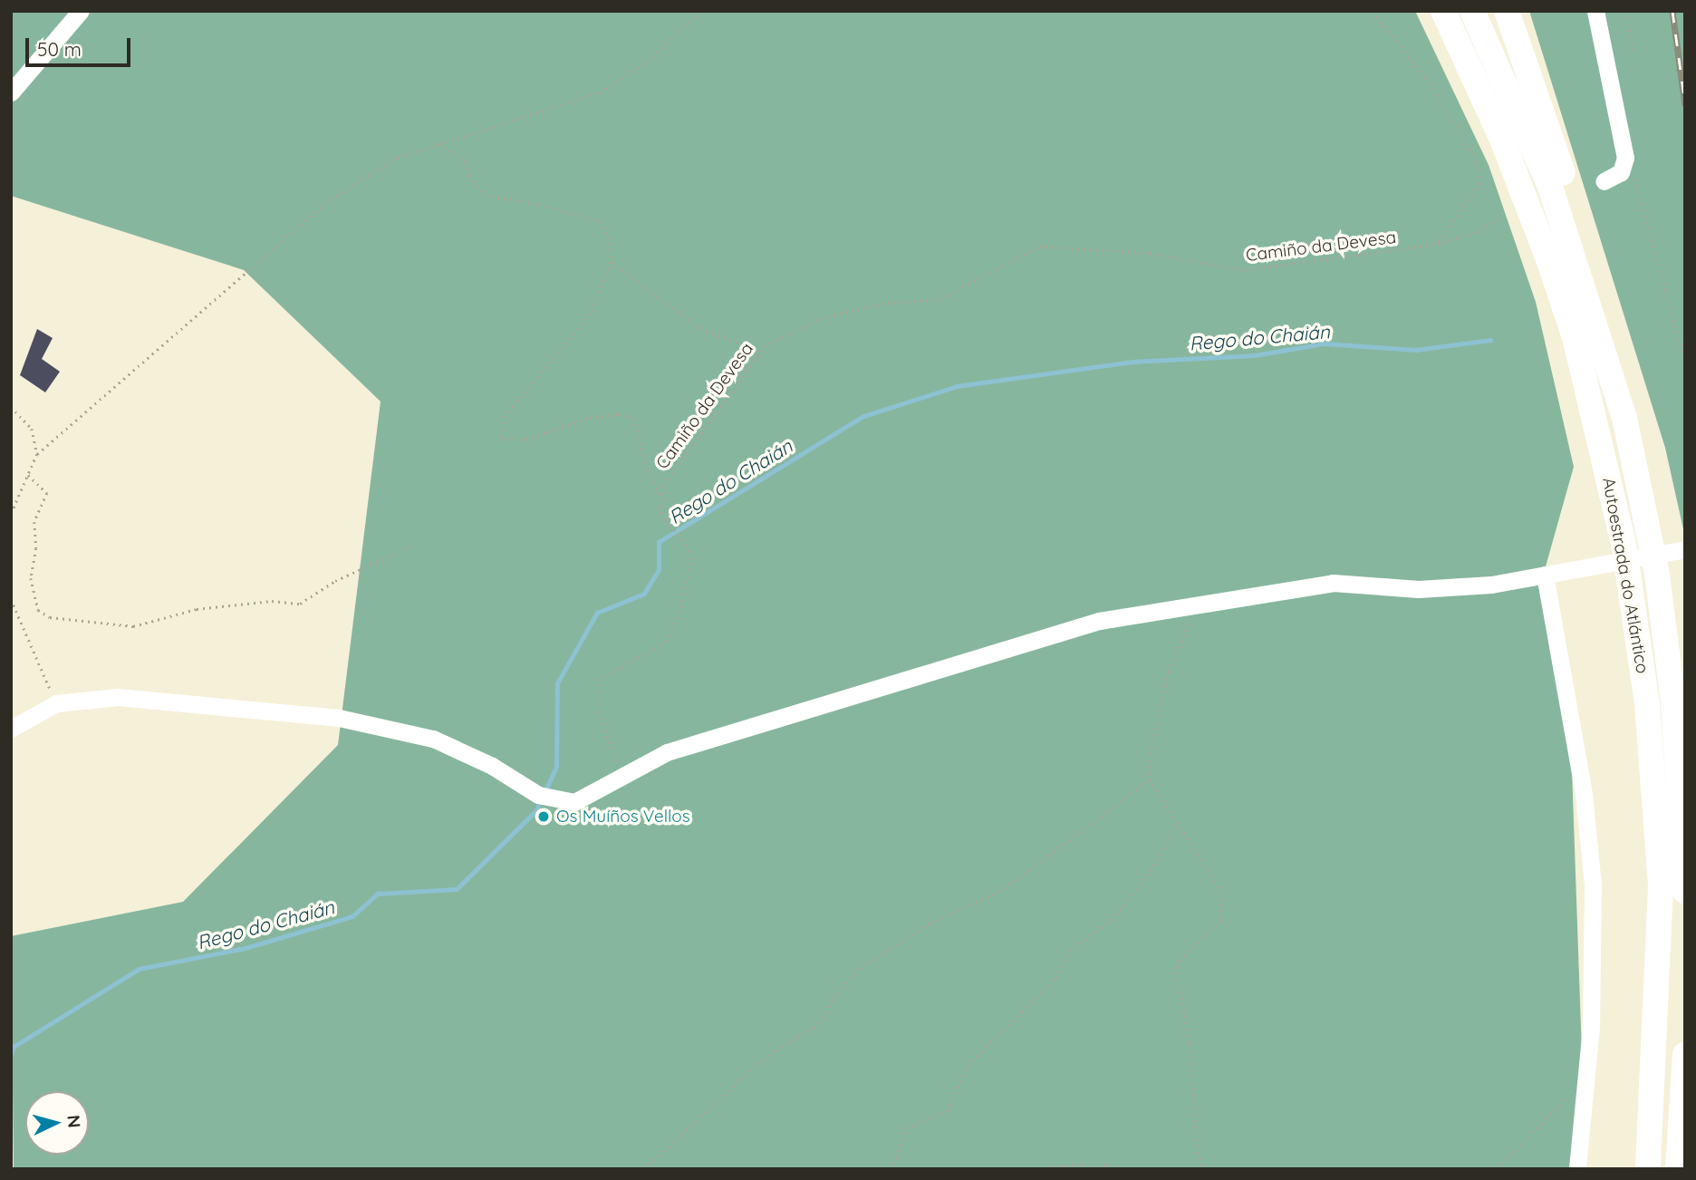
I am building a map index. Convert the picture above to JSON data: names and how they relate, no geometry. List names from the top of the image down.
{
  "streets": {
    "highway": ["Autoestrada do Atlántico"],
    "path": ["Camiño da Devesa"]
  },
  "water": ["Rego do Chaián"],
  "places": ["Os Muíños Vellos"],
  "scale_bar": "50 m",
  "north": "right"
}
